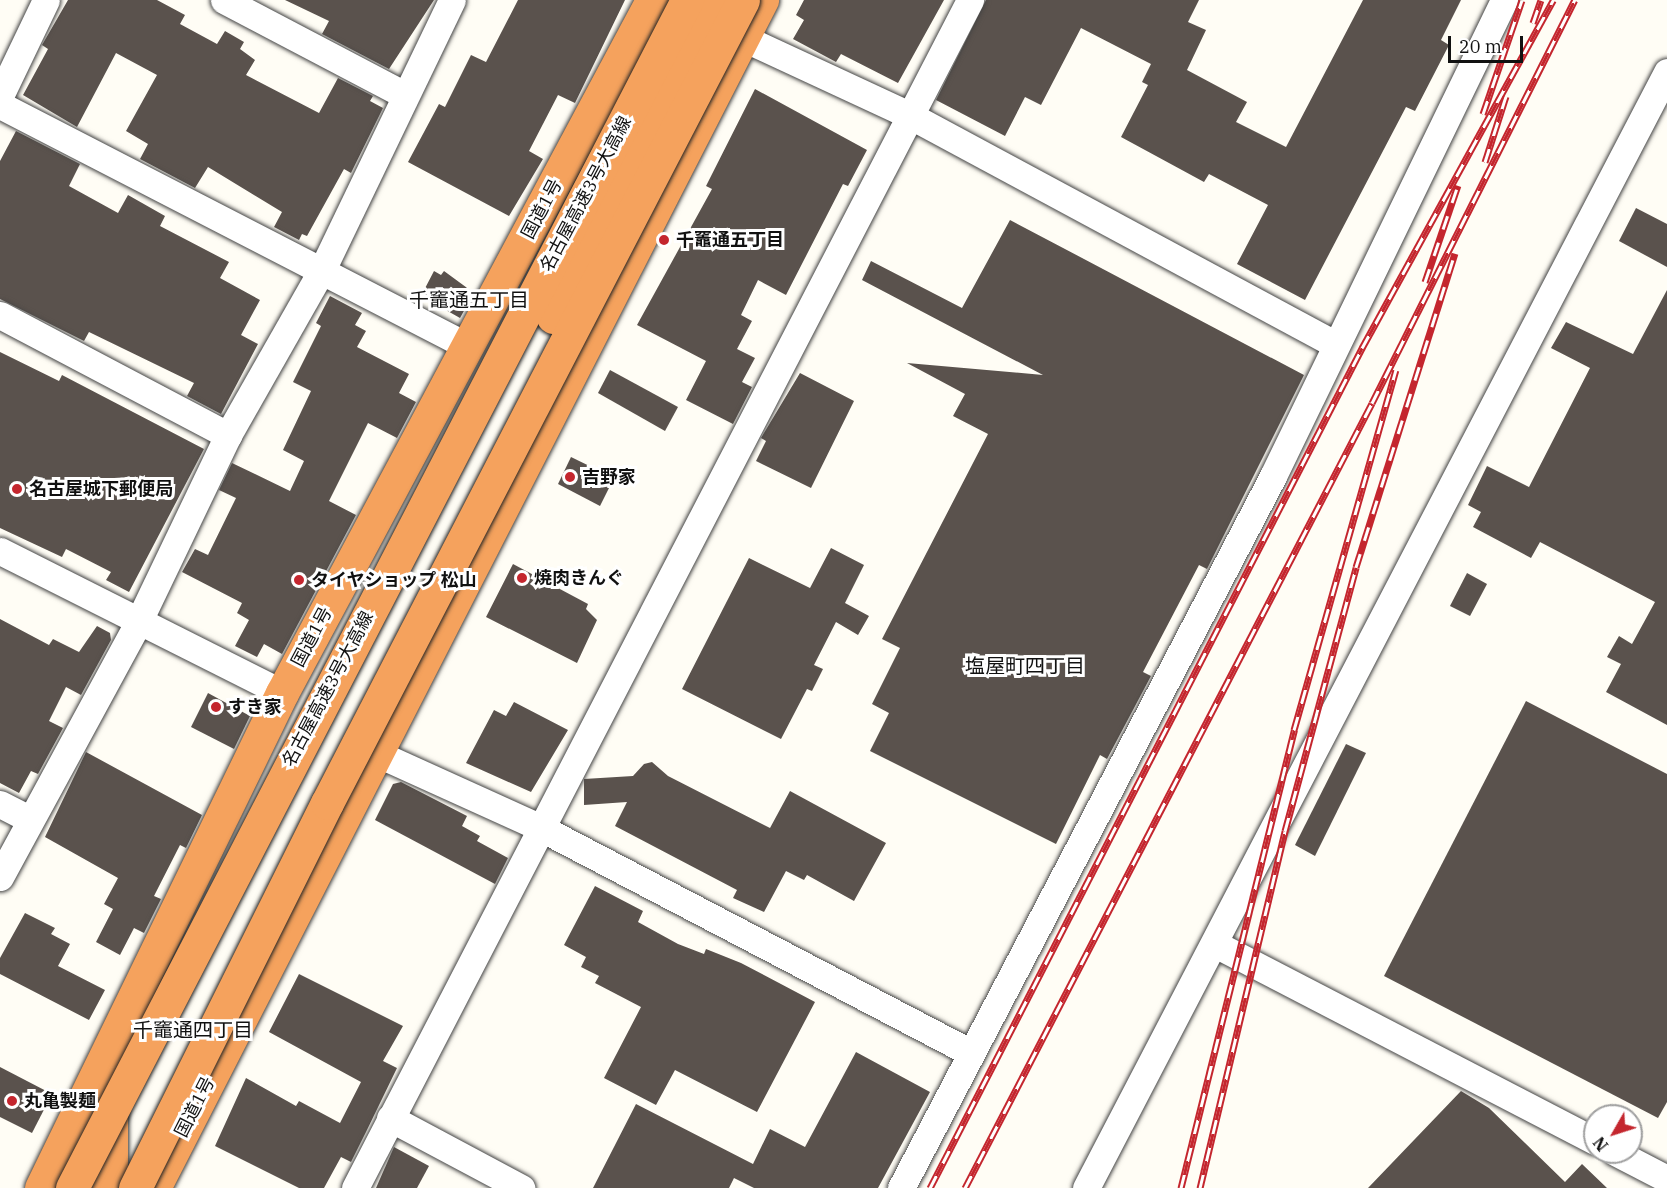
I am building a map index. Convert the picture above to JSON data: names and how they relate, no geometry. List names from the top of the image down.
{
  "streets": {
    "highway": ["名古屋高速3号大高線", "国道1号"]
  },
  "districts": ["千竈通五丁目", "塩屋町四丁目", "千竈通四丁目"],
  "places": [
    "千竈通五丁目",
    "吉野家",
    "名古屋城下郵便局",
    "焼肉きんぐ",
    "タイヤショップ 松山",
    "すき家",
    "丸亀製麺"
  ],
  "scale_bar": "20 m",
  "north": "bottom left"
}
